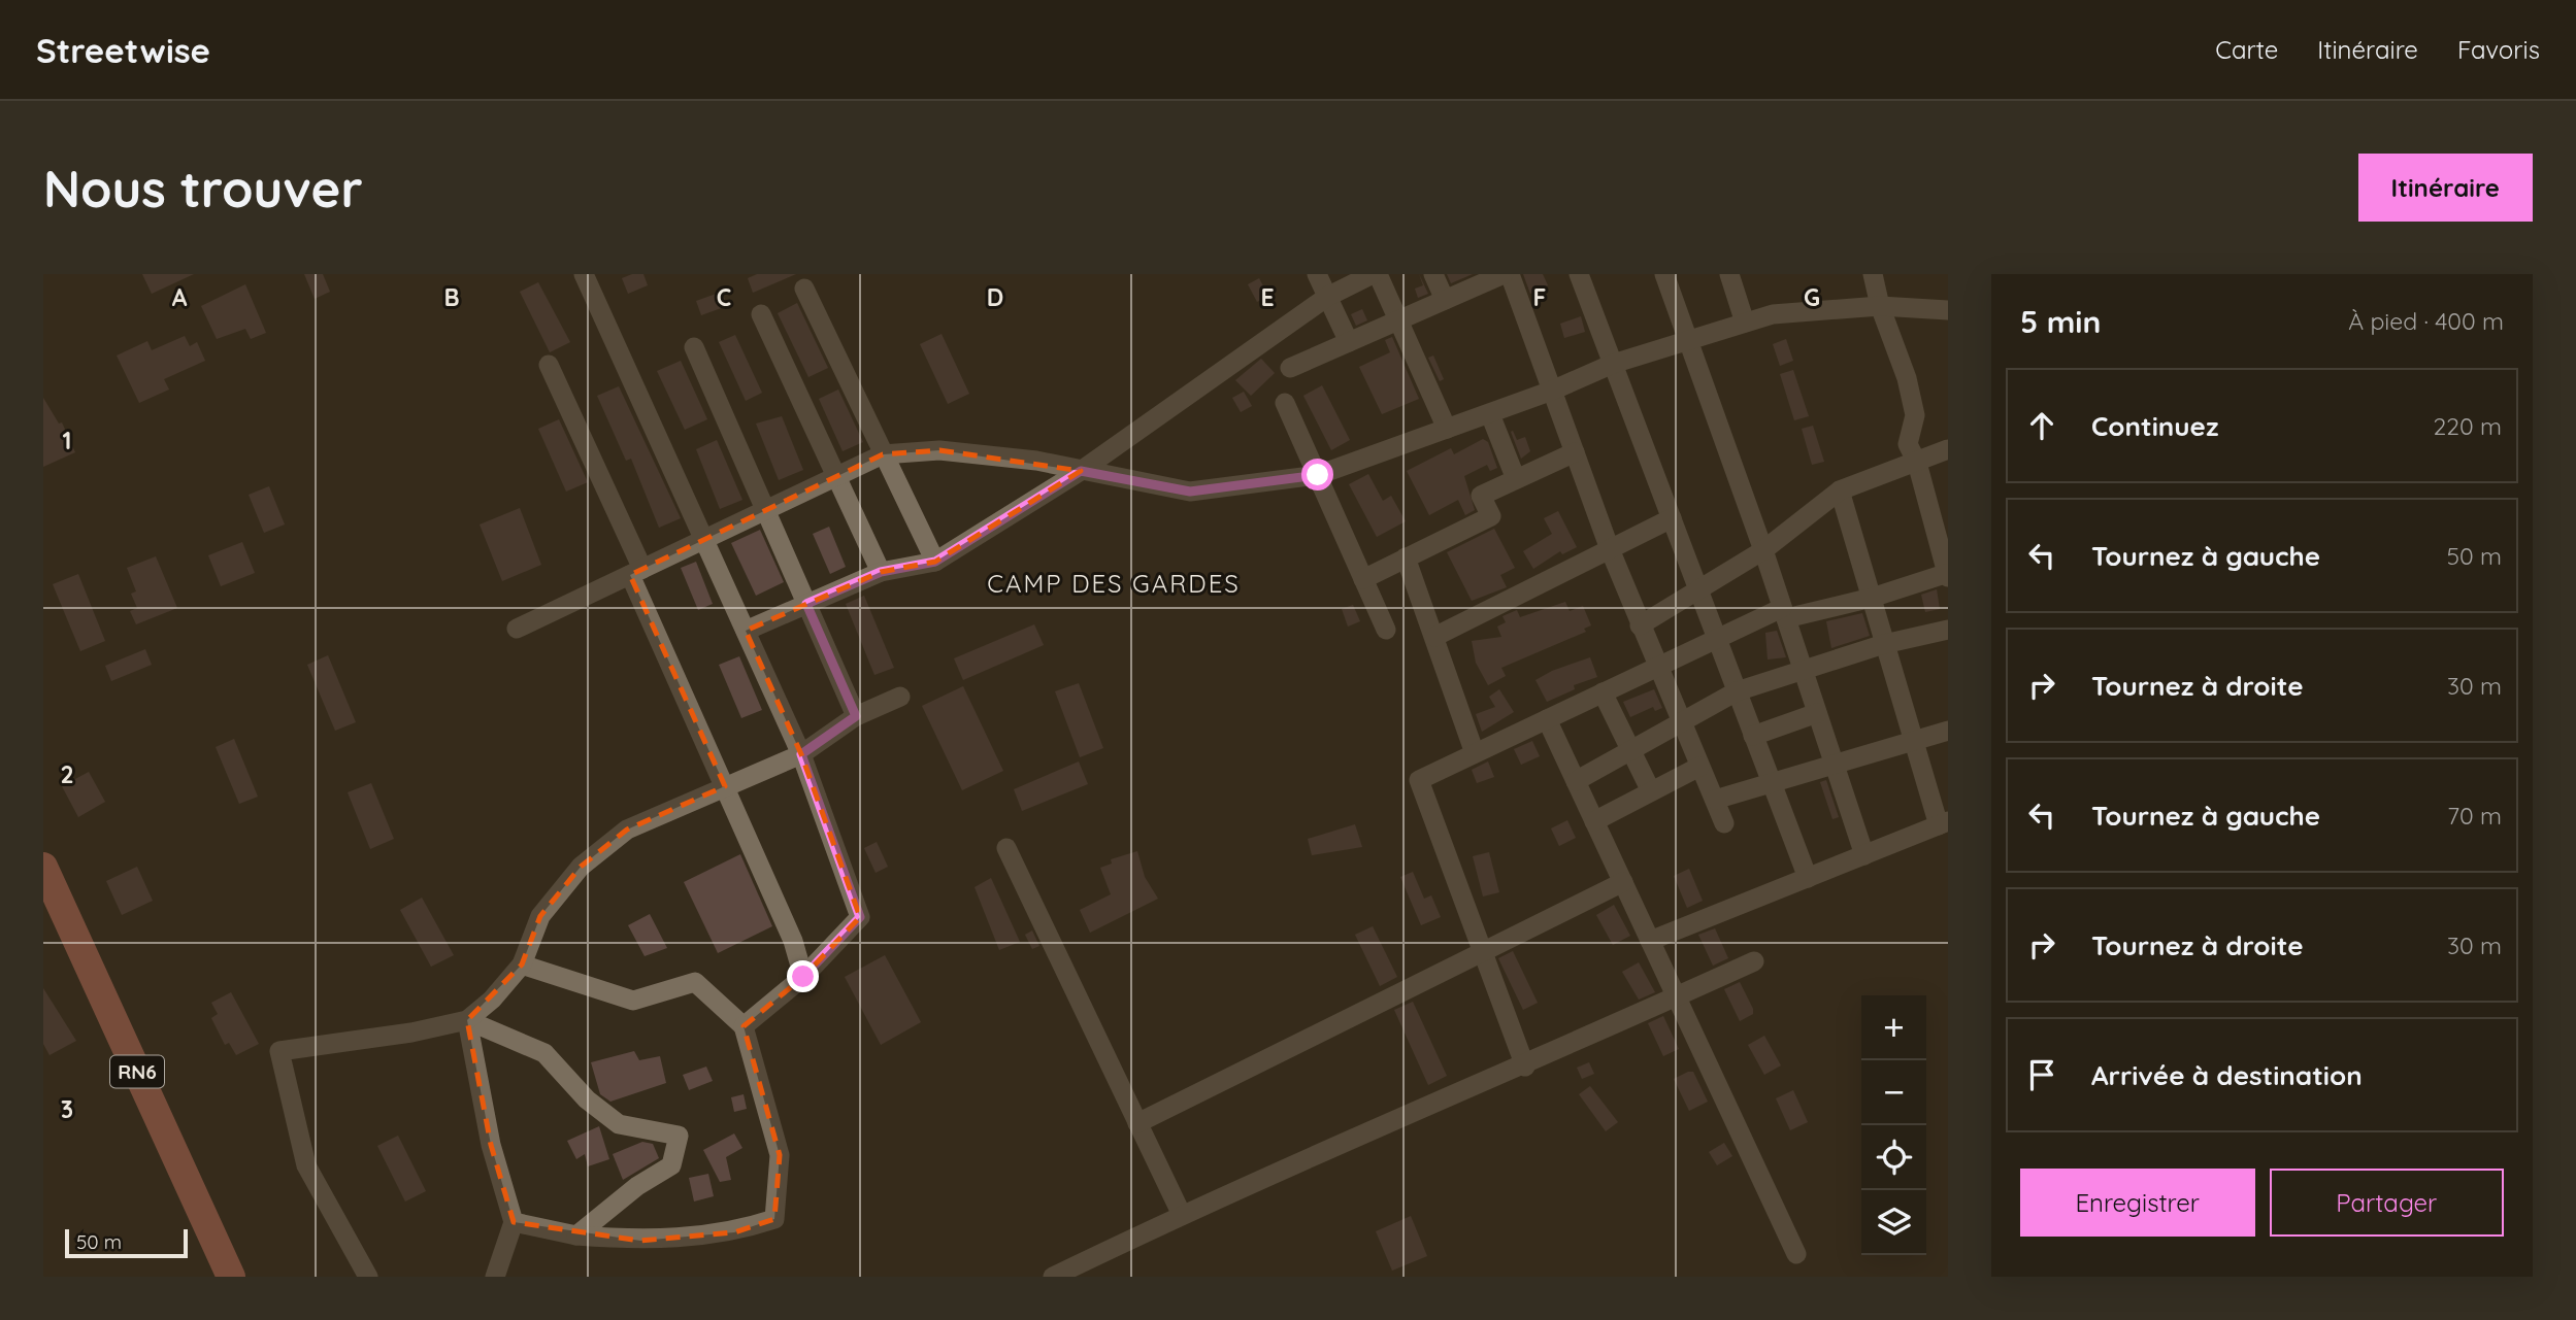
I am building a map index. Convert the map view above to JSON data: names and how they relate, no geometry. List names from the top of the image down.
{
  "streets": {
    "highway": ["RN6"]
  },
  "districts": ["CAMP DES GARDES"],
  "scale_bar": "50 m",
  "page": {
    "header": "Streetwise",
    "nav": ["Carte", "Itinéraire", "Favoris"],
    "buttons": [
      "Itinéraire",
      ["Enregistrer", "Partager"]
    ],
    "title": "Nous trouver",
    "heading": ["5 min", "À pied · 400 m"],
    "list": [
      ["Continuez", "220 m"],
      ["Tournez à gauche", "50 m"],
      ["Tournez à droite", "30 m"],
      ["Tournez à gauche", "70 m"],
      ["Tournez à droite", "30 m"],
      "Arrivée à destination"
    ],
    "map_buttons": ["+", "−"],
    "scale": "50 m"
  },
  "grid": {
    "columns": [
      "A",
      "B",
      "C",
      "D",
      "E",
      "F",
      "G"
    ],
    "rows": ["1", "2", "3"]
  }
}
